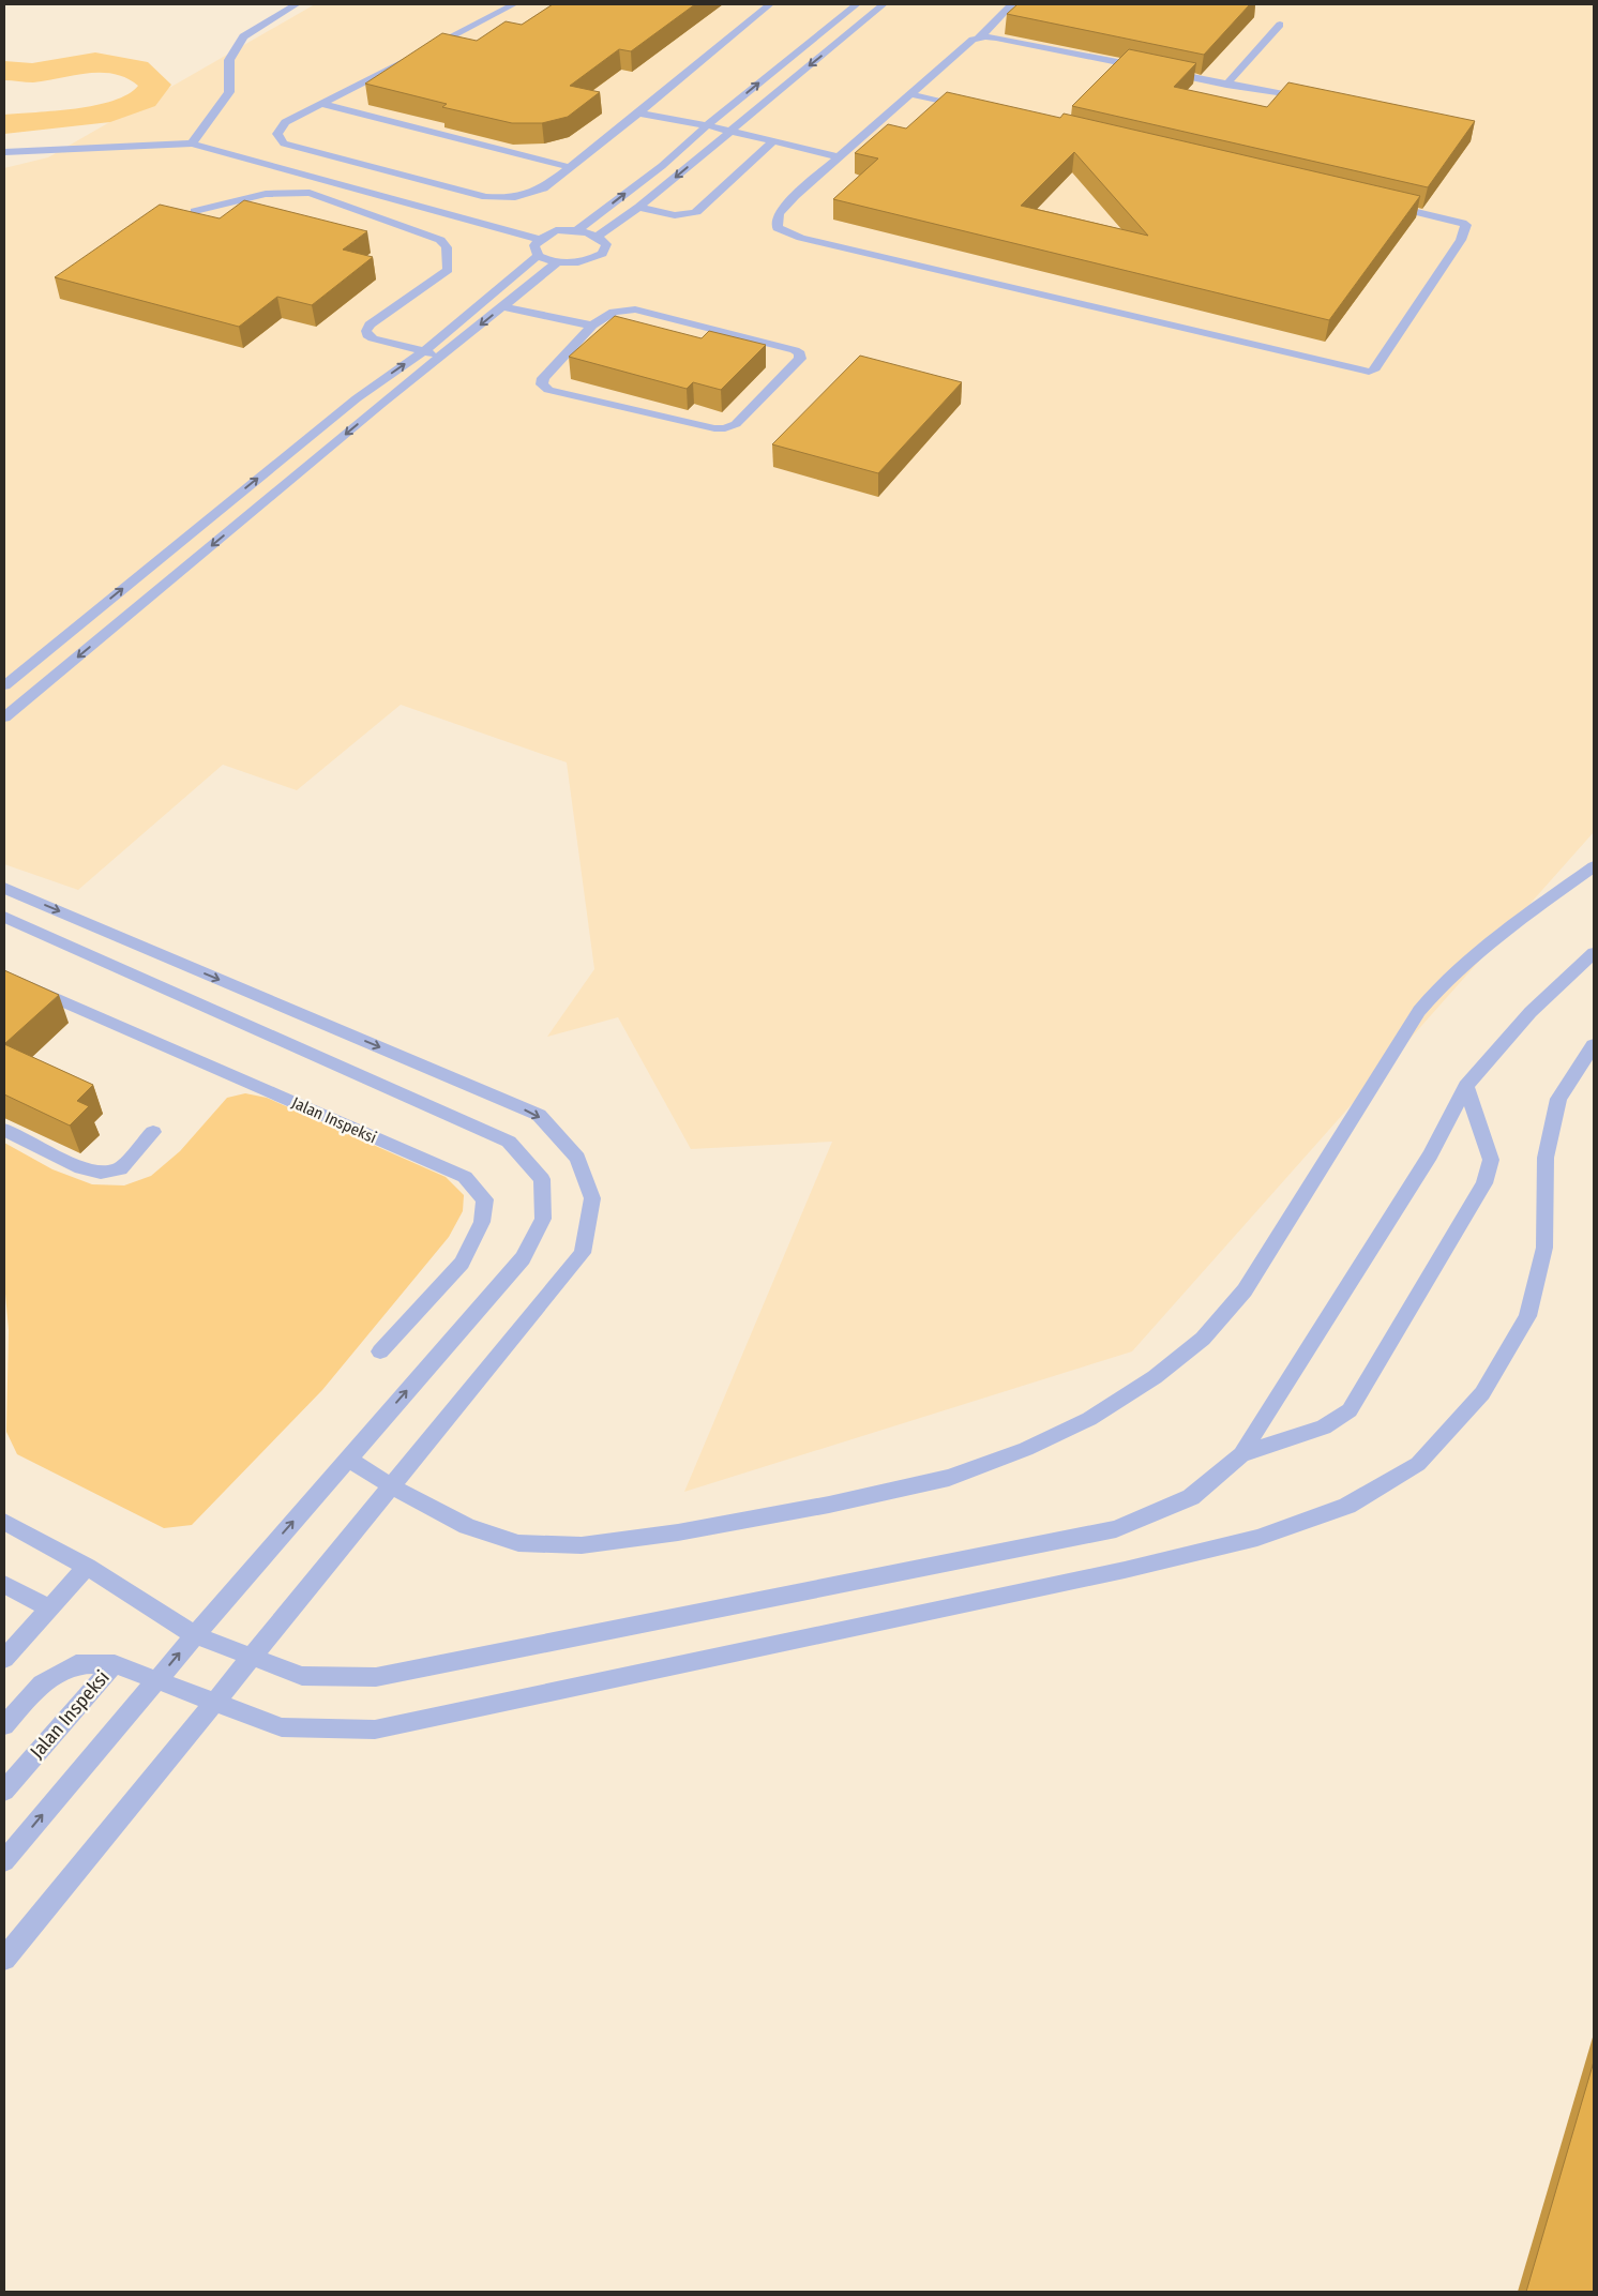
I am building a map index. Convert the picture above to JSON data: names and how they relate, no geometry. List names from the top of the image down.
{
  "streets": {
    "lane": ["Jalan Inspeksi"]
  }
}
